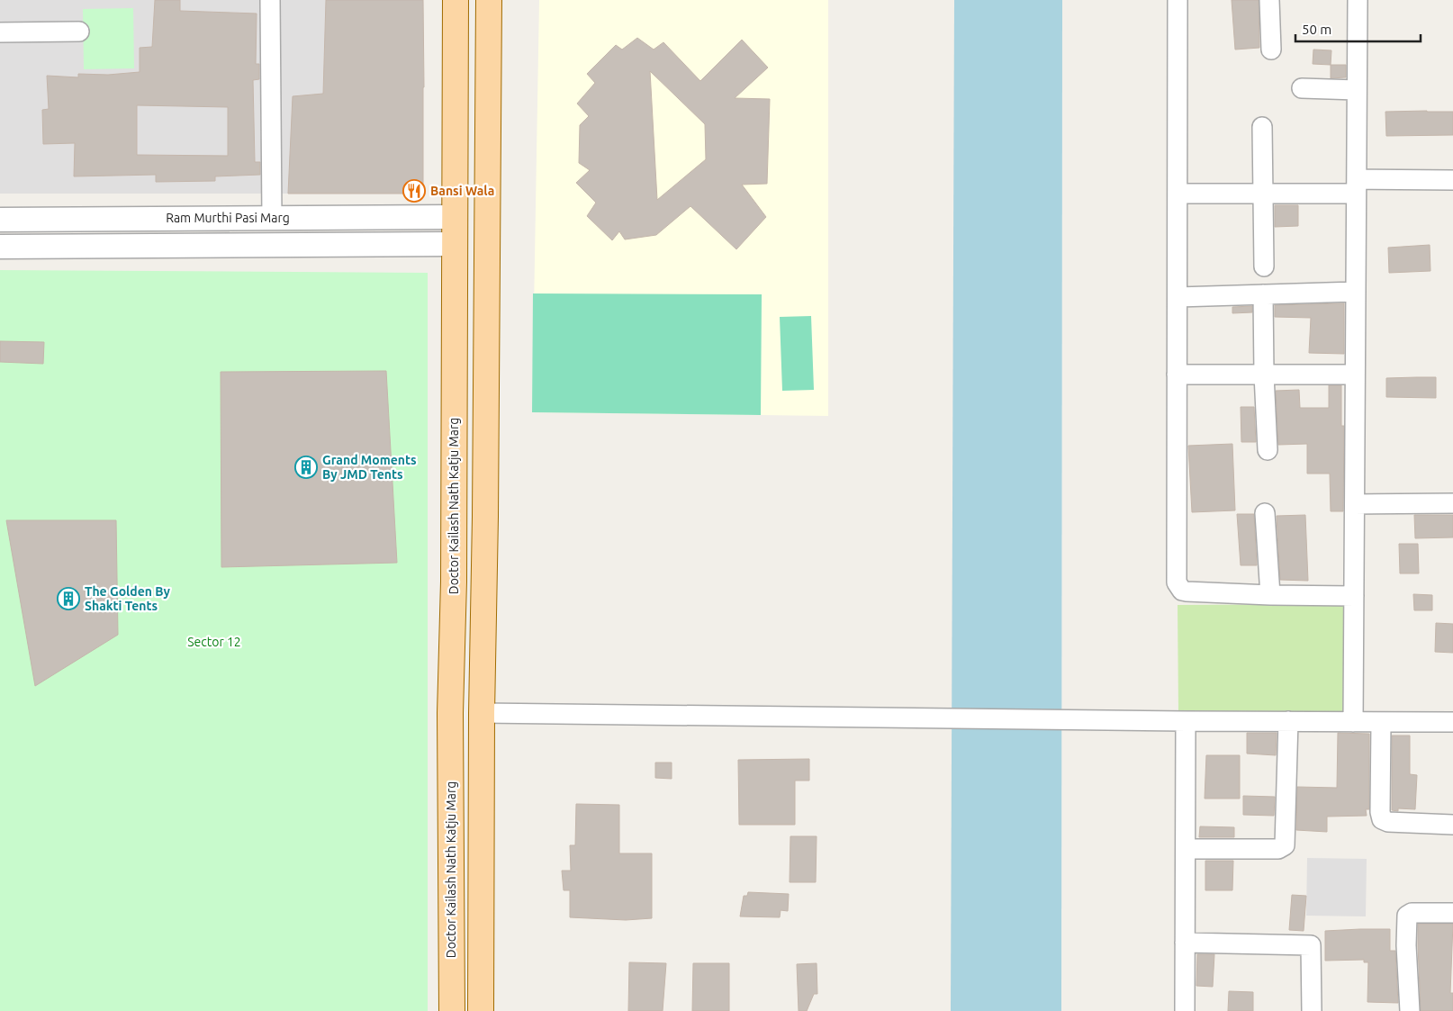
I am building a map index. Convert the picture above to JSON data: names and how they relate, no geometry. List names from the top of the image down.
{
  "streets": {
    "main road": ["Doctor Kailash Nath Katju Marg"],
    "street": ["Ram Murthi Pasi Marg"]
  },
  "crossings": [
    ["Ram Murthi Pasi Marg", "Doctor Kailash Nath Katju Marg"]
  ],
  "parks": ["Sector 12"],
  "places": {
    "restaurant": ["Bansi Wala"],
    "building": ["Grand Moments By JMD Tents", "The Golden By Shakti Tents"]
  },
  "scale_bar": "50 m"
}
